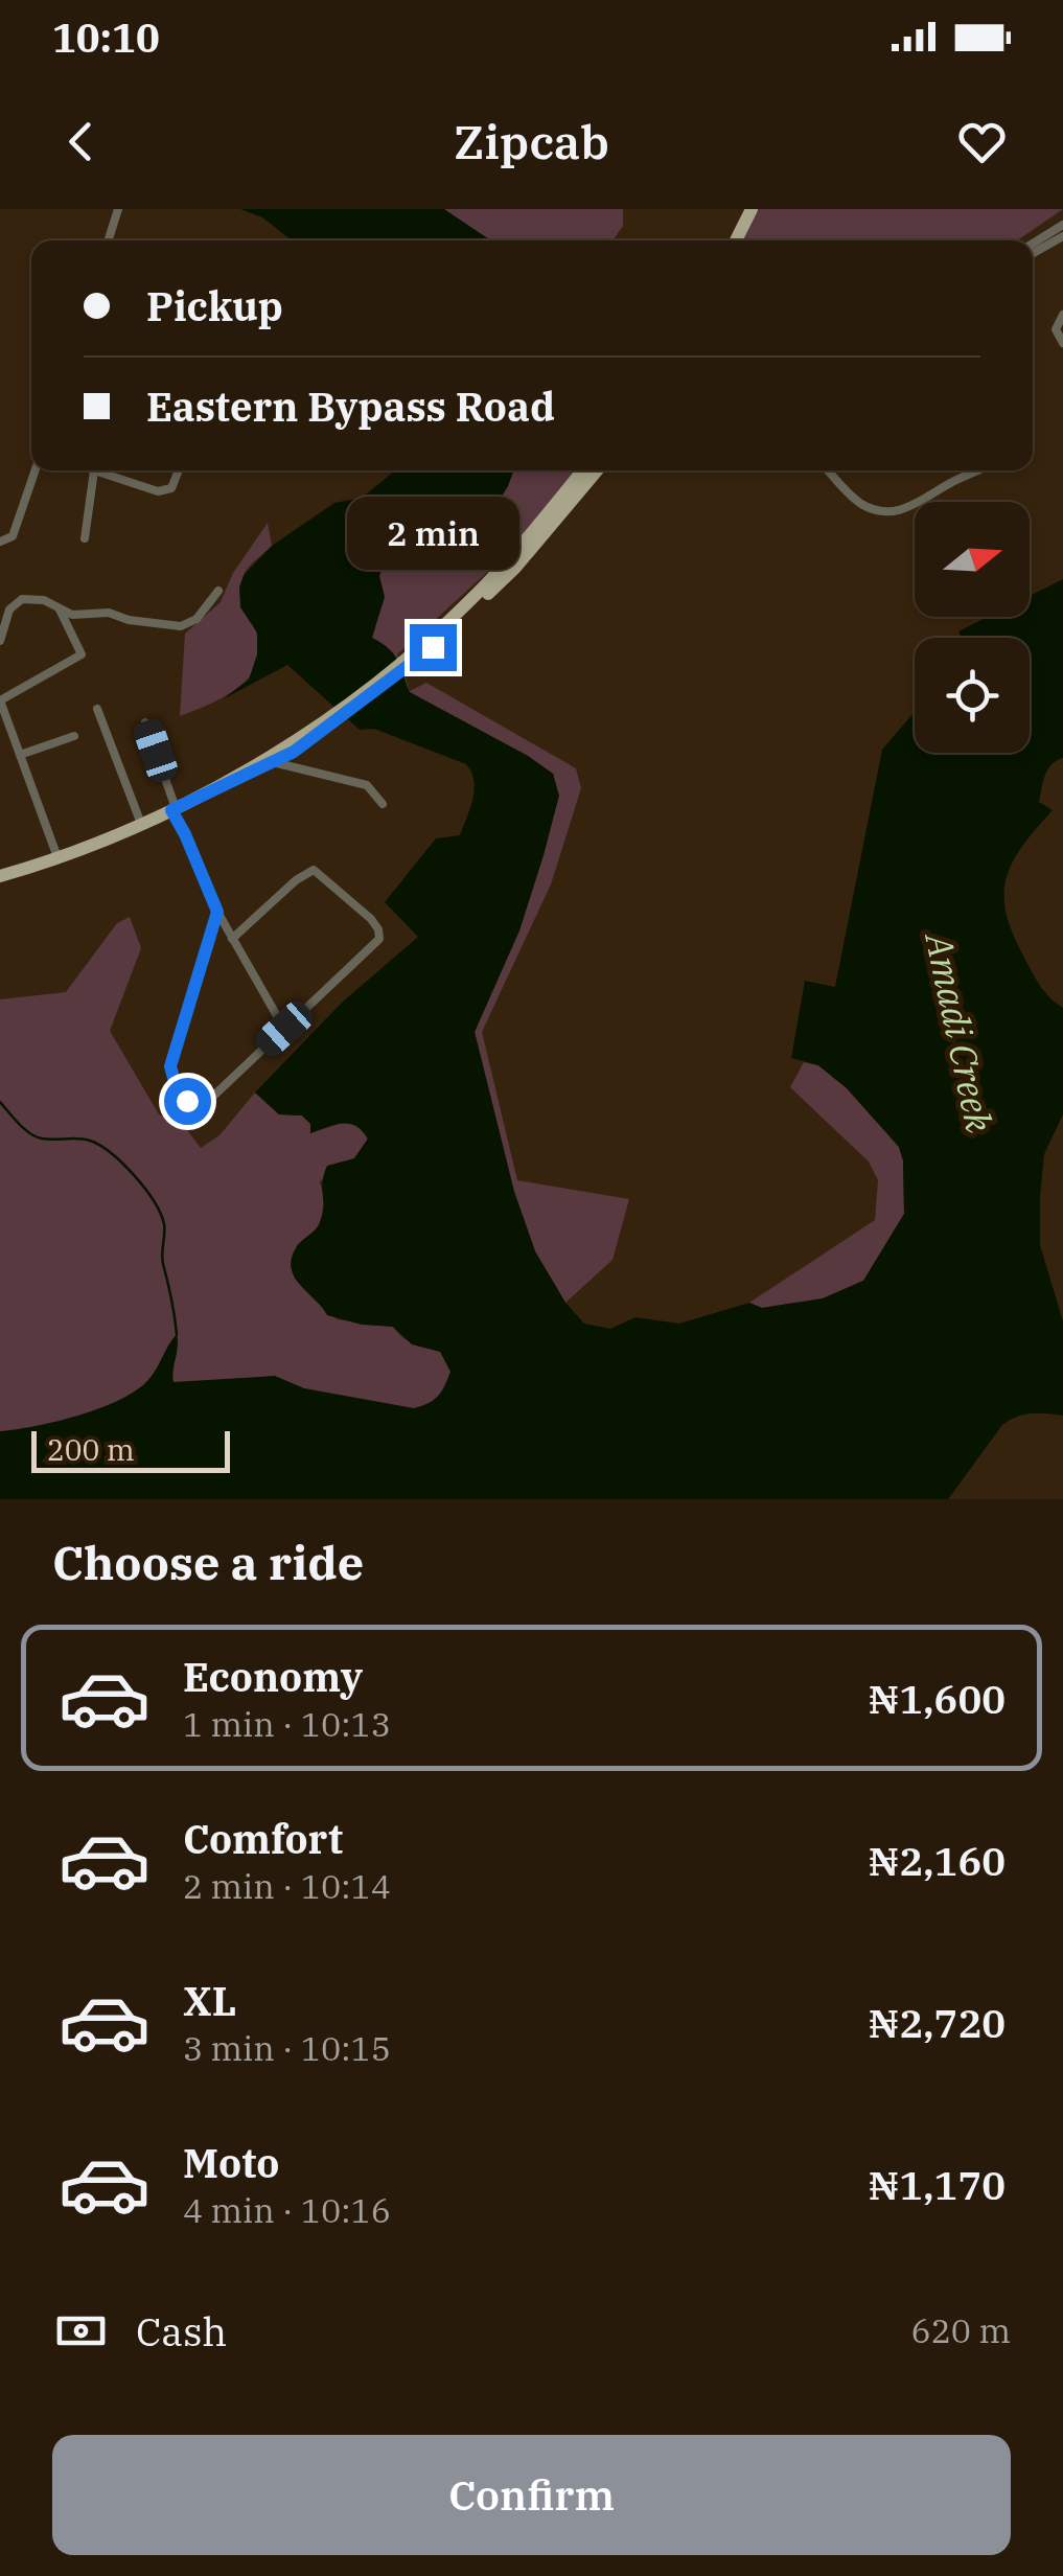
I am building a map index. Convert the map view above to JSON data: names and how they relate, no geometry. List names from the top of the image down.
{
  "water": ["Amadi Creek"],
  "scale_bar": "200 m",
  "north": "right",
  "page": {
    "status": "10:10",
    "header": "Zipcab",
    "banner": ["Pickup", "Eastern Bypass Road"],
    "bubble": "2 min",
    "scale": "200 m",
    "heading": "Choose a ride",
    "list": [
      {
        "name": "Economy",
        "note": "1 min · 10:13",
        "value": "₦1,600"
      },
      {
        "name": "Comfort",
        "note": "2 min · 10:14",
        "value": "₦2,160"
      },
      {
        "name": "XL",
        "note": "3 min · 10:15",
        "value": "₦2,720"
      },
      {
        "name": "Moto",
        "note": "4 min · 10:16",
        "value": "₦1,170"
      }
    ],
    "pay": ["Cash", "620 m"],
    "buttons": "Confirm"
  }
}
